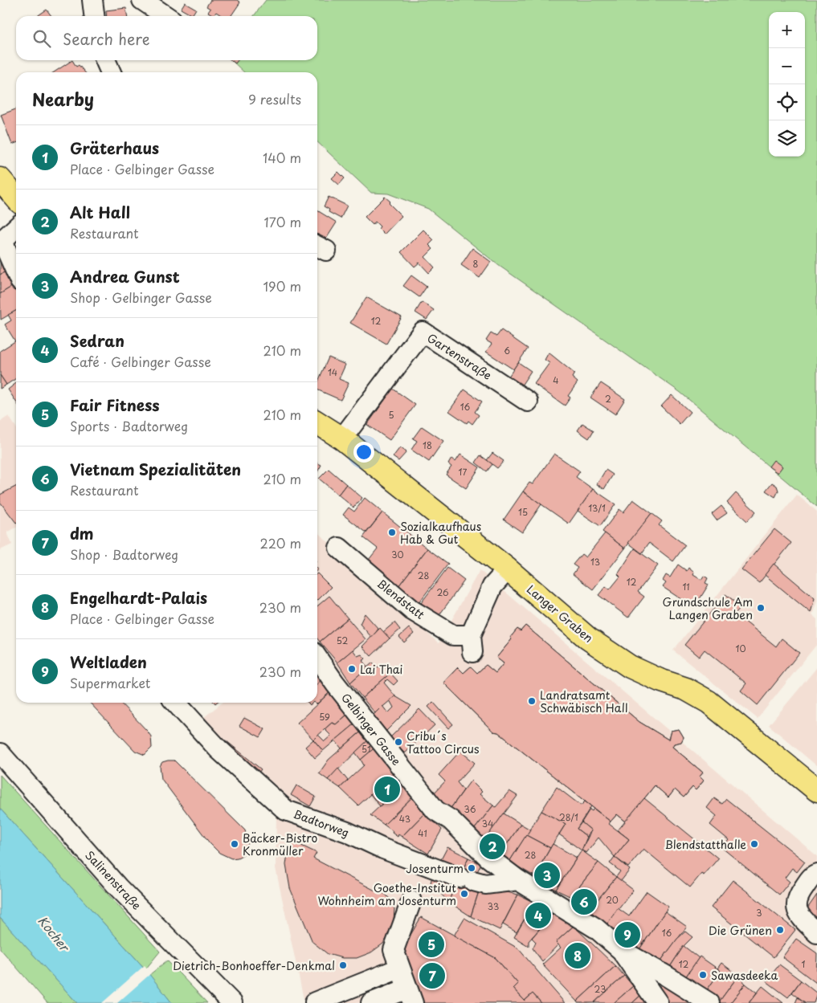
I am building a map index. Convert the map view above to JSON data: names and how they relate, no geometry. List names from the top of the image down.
{
  "streets": {
    "main road": ["Langer Graben"],
    "street": [
      "Gartenstraße",
      "Blendstatt",
      "Gelbinger Gasse",
      "Badtorweg",
      "Salinenstraße"
    ]
  },
  "crossings": [
    ["Gartenstraße", "Langer Graben"],
    ["Blendstatt", "Langer Graben"],
    ["Gelbinger Gasse", "Badtorweg"]
  ],
  "water": ["Kocher"],
  "places": [
    "Sozialkaufhaus Hab & Gut",
    "Grundschule Am Langen Graben",
    "Lai Thai",
    "Landratsamt Schwäbisch Hall",
    "Cribu´s Tattoo Circus",
    "Bäcker-Bistro Kronmüller",
    "Blendstatthalle",
    "Josenturm",
    "Goethe-Institut Wohnheim am Josenturm",
    "Die Grünen",
    "Dietrich-Bonhoeffer-Denkmal",
    "Sawasdeeka"
  ],
  "house_numbers": [
    "8",
    "12",
    "6",
    "14",
    "4",
    "2",
    "16",
    "5",
    "18",
    "17",
    "13/1",
    "15",
    "30",
    "13",
    "28",
    "12",
    "11",
    "26",
    "52",
    "10",
    "59",
    "51",
    "36",
    "28/1",
    "43",
    "34",
    "41",
    "28",
    "20",
    "33",
    "3",
    "16",
    "12",
    "1",
    "23"
  ],
  "page": {
    "map_buttons": ["+", "−"],
    "search": "Search here",
    "heading": ["Nearby", "9 results"],
    "list": [
      {
        "mark": "1",
        "name": "Gräterhaus",
        "note": "Place · Gelbinger Gasse",
        "value": "140 m"
      },
      {
        "mark": "2",
        "name": "Alt Hall",
        "note": "Restaurant",
        "value": "170 m"
      },
      {
        "mark": "3",
        "name": "Andrea Gunst",
        "note": "Shop · Gelbinger Gasse",
        "value": "190 m"
      },
      {
        "mark": "4",
        "name": "Sedran",
        "note": "Café · Gelbinger Gasse",
        "value": "210 m"
      },
      {
        "mark": "5",
        "name": "Fair Fitness",
        "note": "Sports · Badtorweg",
        "value": "210 m"
      },
      {
        "mark": "6",
        "name": "Vietnam Spezialitäten",
        "note": "Restaurant",
        "value": "210 m"
      },
      {
        "mark": "7",
        "name": "dm",
        "note": "Shop · Badtorweg",
        "value": "220 m"
      },
      {
        "mark": "8",
        "name": "Engelhardt-Palais",
        "note": "Place · Gelbinger Gasse",
        "value": "230 m"
      },
      {
        "mark": "9",
        "name": "Weltladen",
        "note": "Supermarket",
        "value": "230 m"
      }
    ],
    "pins": [
      "1",
      "2",
      "3",
      "6",
      "4",
      "9",
      "5",
      "8",
      "7"
    ]
  }
}
